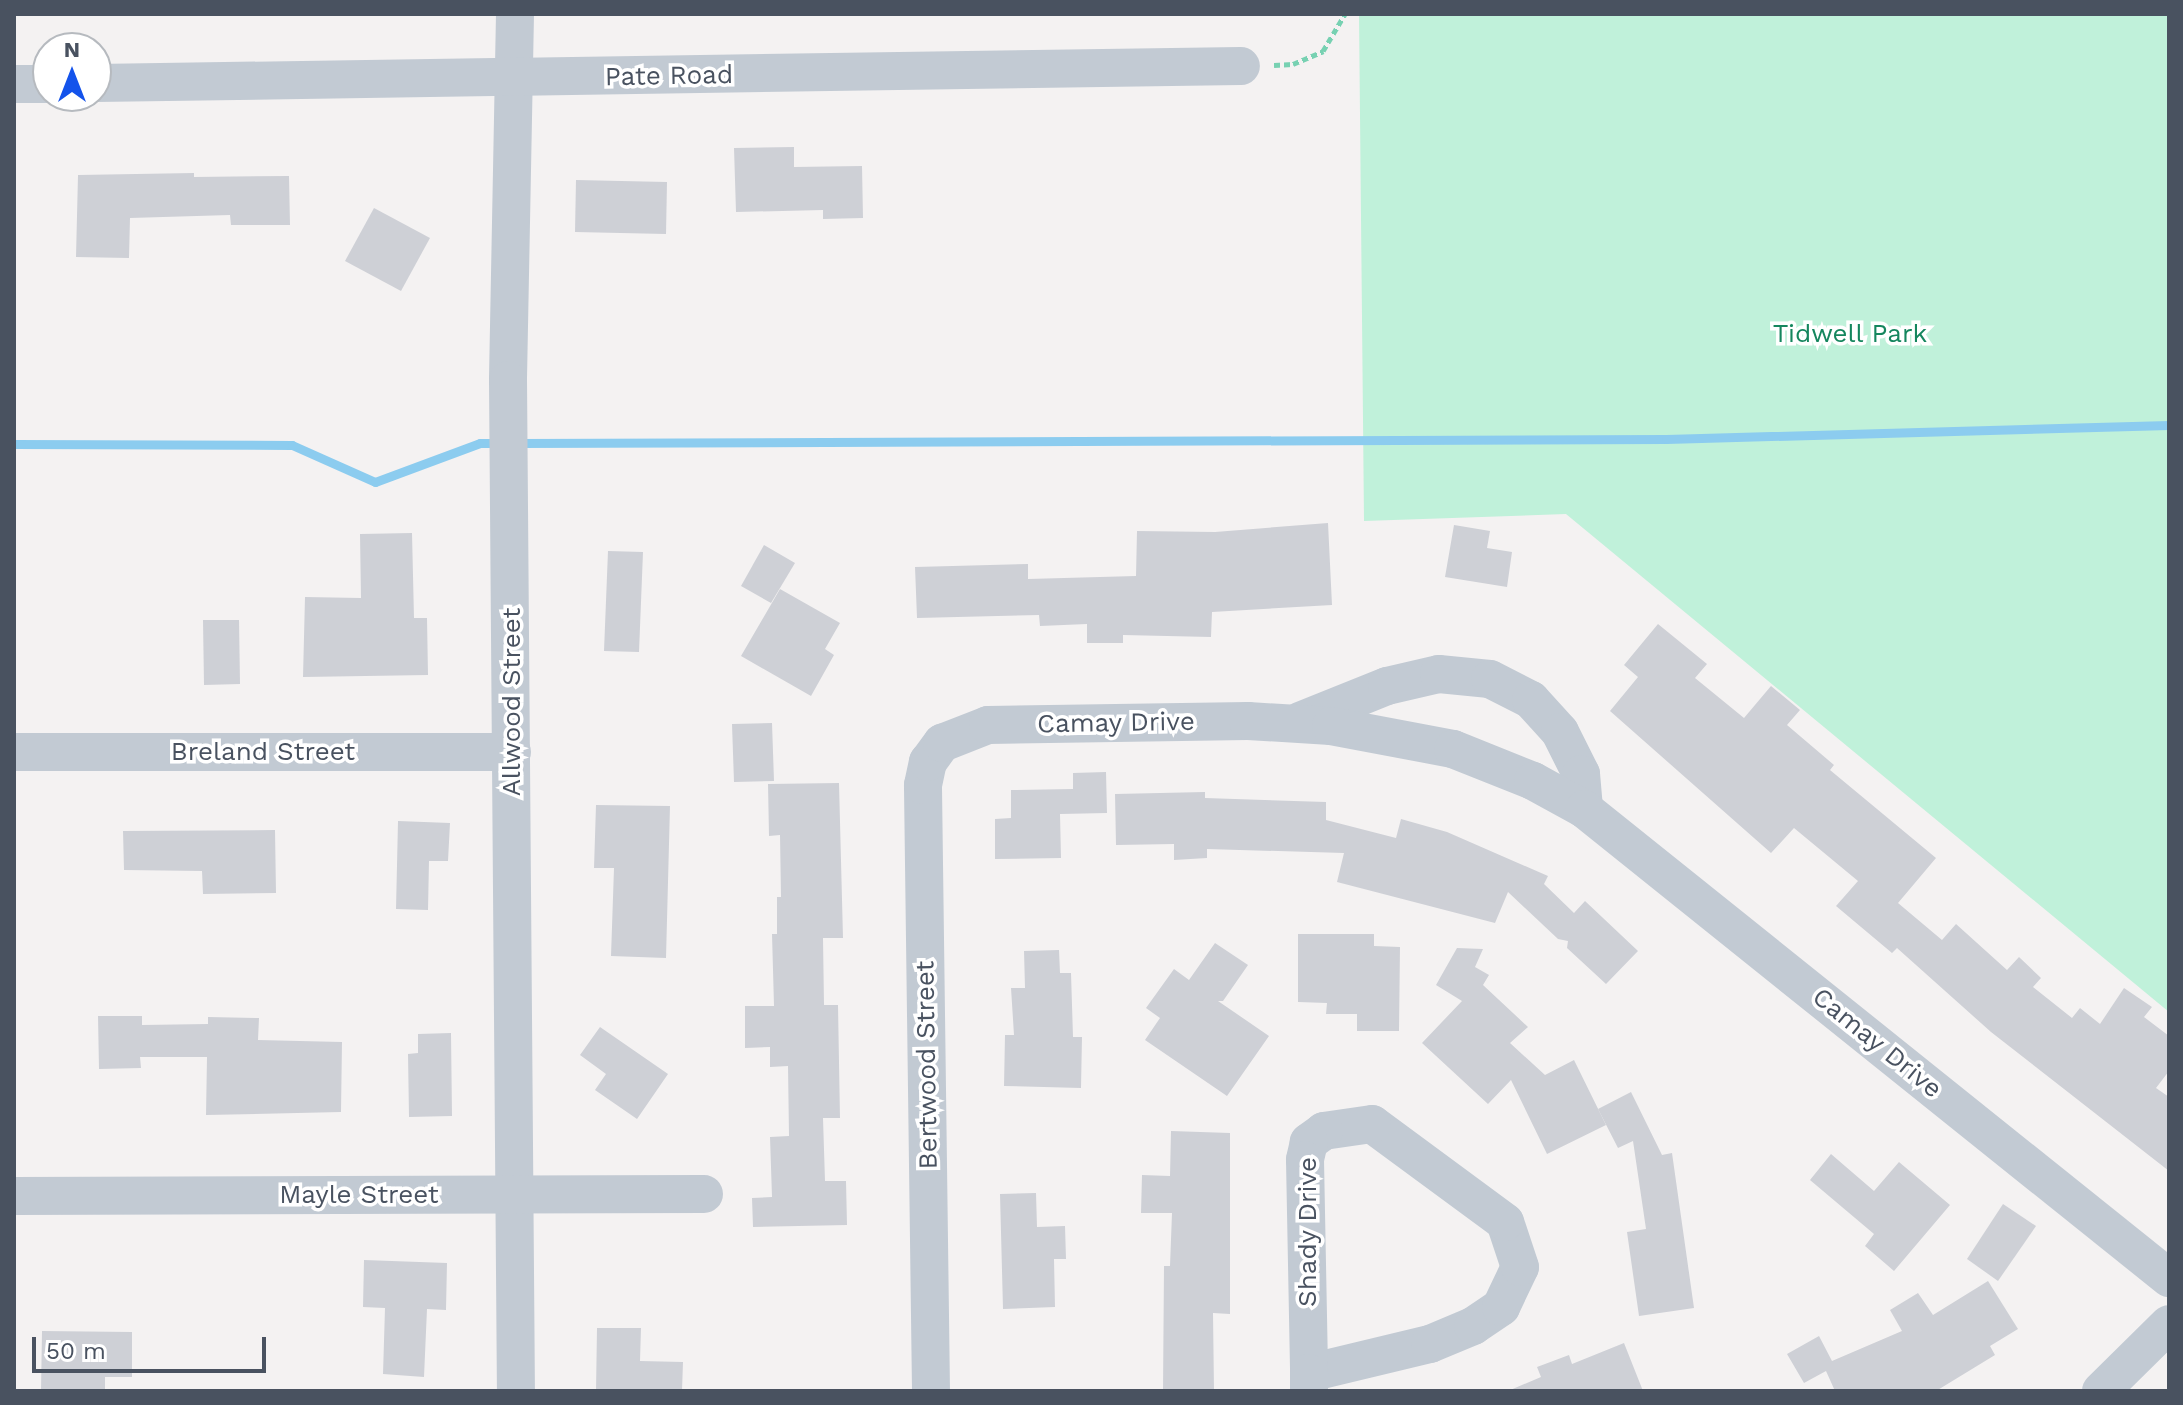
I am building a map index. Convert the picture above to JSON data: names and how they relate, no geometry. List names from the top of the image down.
{
  "streets": {
    "street": [
      "Pate Road",
      "Allwood Street",
      "Camay Drive",
      "Breland Street",
      "Bertwood Street",
      "Mayle Street",
      "Shady Drive"
    ]
  },
  "crossings": [
    ["Pate Road", "Allwood Street"],
    ["Allwood Street", "Breland Street"],
    ["Allwood Street", "Mayle Street"],
    ["Camay Drive", "Bertwood Street"]
  ],
  "parks": ["Tidwell Park"],
  "scale_bar": "50 m",
  "north": "top"
}
